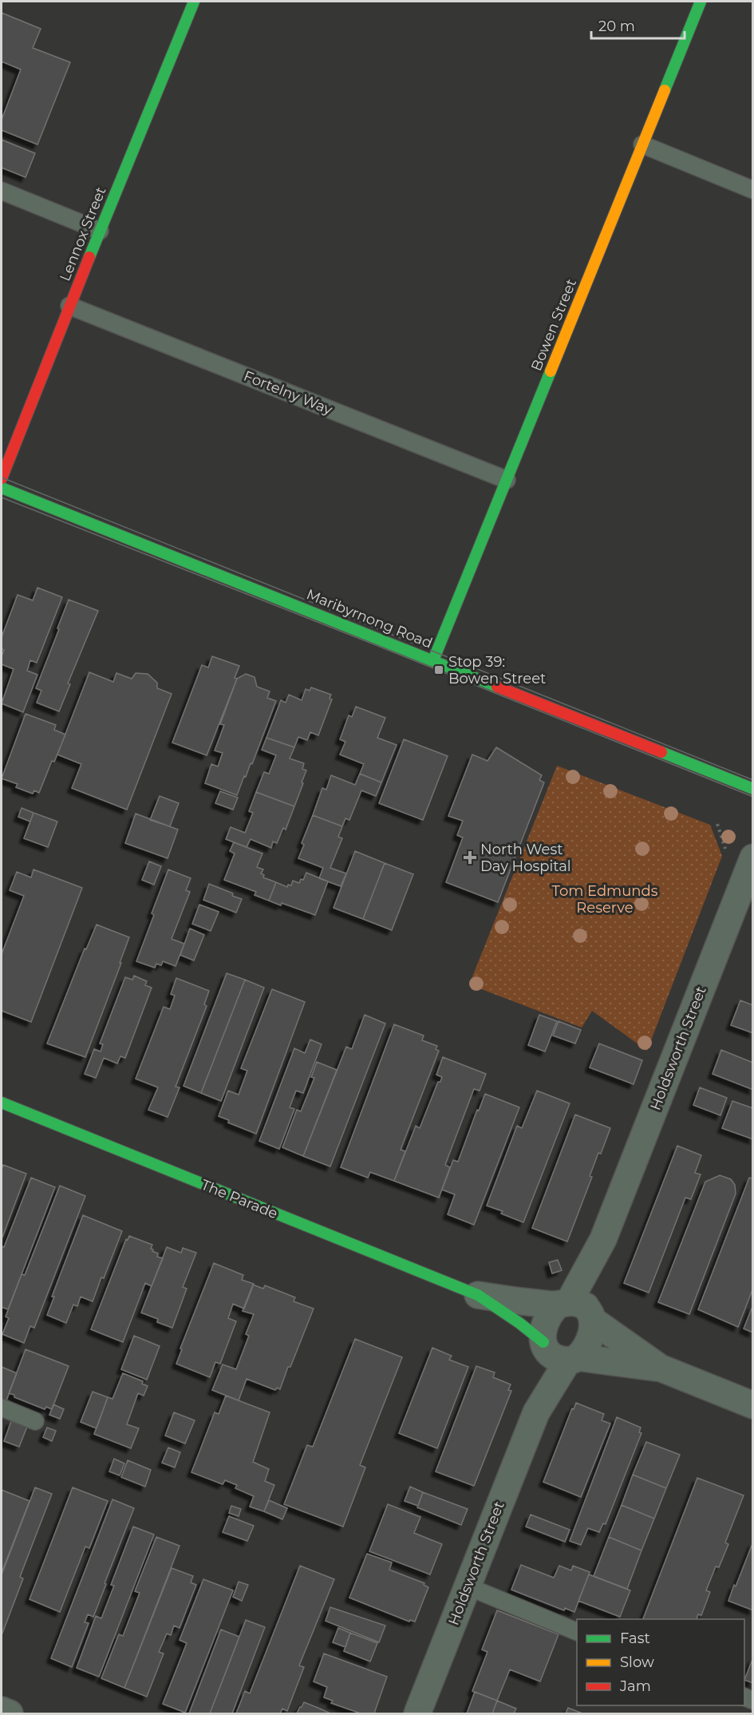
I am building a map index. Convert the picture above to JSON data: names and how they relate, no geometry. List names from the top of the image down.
{
  "streets": {
    "street": [
      "Lennox Street",
      "Bowen Street",
      "Maribyrnong Road",
      "Holdsworth Street",
      "The Parade"
    ],
    "lane": ["Fortelny Way"]
  },
  "crossings": [
    ["Lennox Street", "Fortelny Way"],
    ["Bowen Street", "Fortelny Way"],
    ["Bowen Street", "Maribyrnong Road"],
    ["Holdsworth Street", "The Parade"]
  ],
  "parks": ["Tom Edmunds Reserve"],
  "places": {
    "transit": ["Stop 39: Bowen Street"],
    "health": ["North West Day Hospital"]
  },
  "legend": ["Fast", "Slow", "Jam"],
  "scale_bar": "20 m"
}
